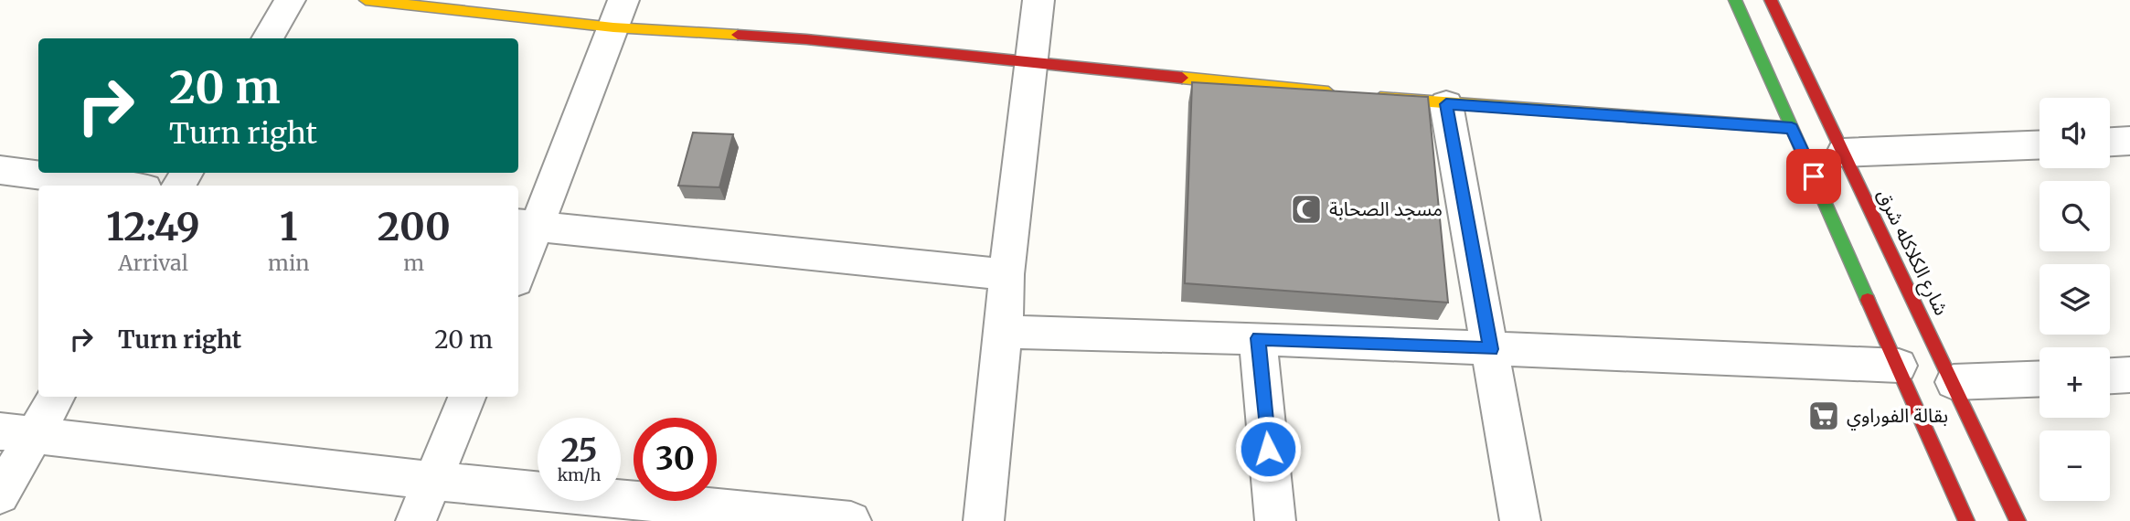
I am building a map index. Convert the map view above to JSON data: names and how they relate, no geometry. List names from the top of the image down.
{
  "streets": {
    "street": ["شارع الكلاكله شرق"]
  },
  "places": {
    "mosque": ["مسجد الصحابة"],
    "supermarket": ["بقالة الفوراوي"]
  },
  "page": {
    "turn": ["20 m", "Turn right"],
    "map_buttons": ["+", "−"],
    "eta": [
      "12:49",
      "Arrival",
      "1",
      "min",
      "200",
      "m"
    ],
    "list": [
      {
        "name": "Turn right",
        "value": "20 m"
      }
    ],
    "speed": "25 km/h",
    "limit": "30"
  }
}
